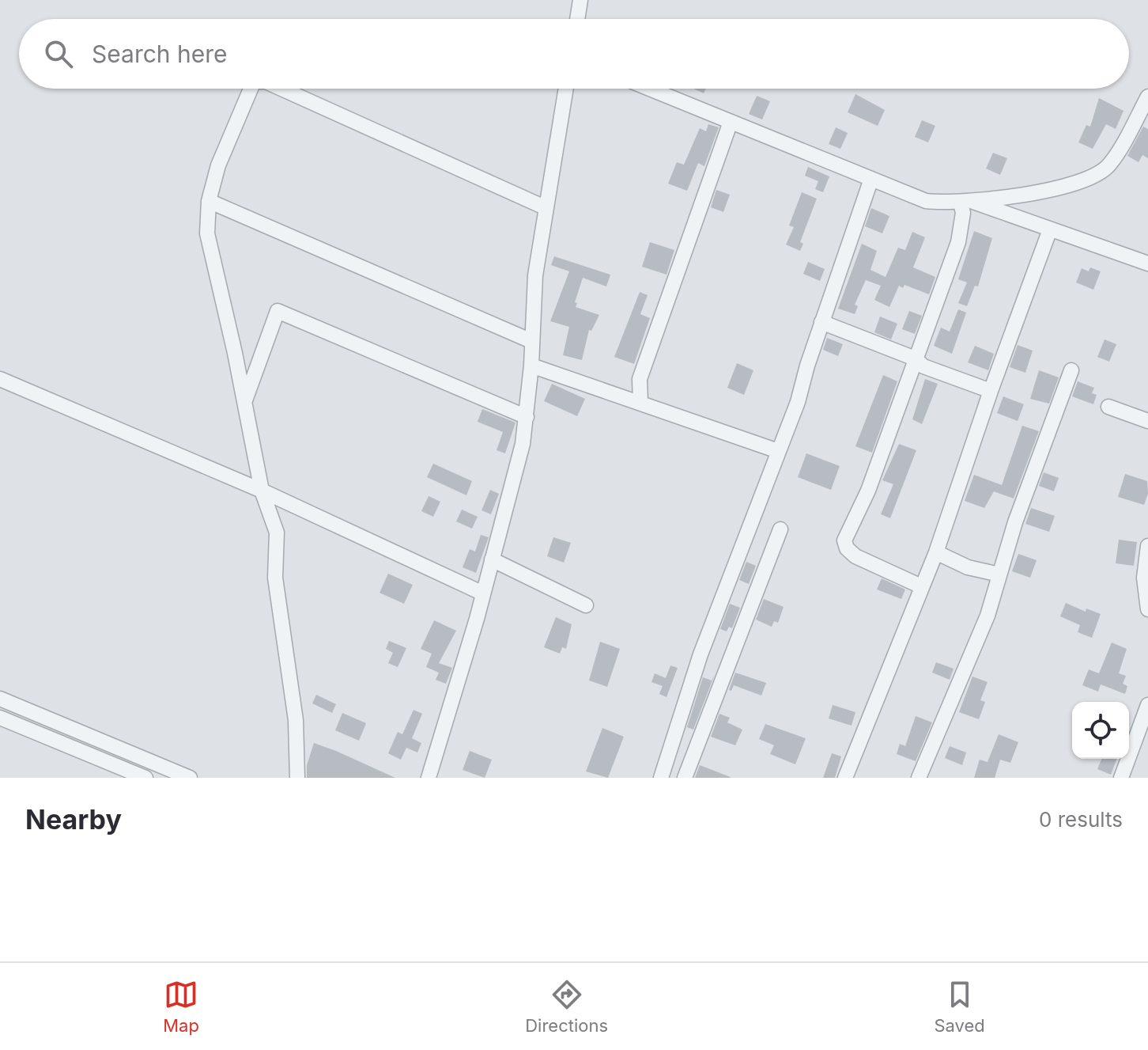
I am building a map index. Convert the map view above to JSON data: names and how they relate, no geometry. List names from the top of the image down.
{
  "page": {
    "search": "Search here",
    "heading": ["Nearby", "0 results"],
    "nav": ["Map", "Directions", "Saved"]
  }
}
